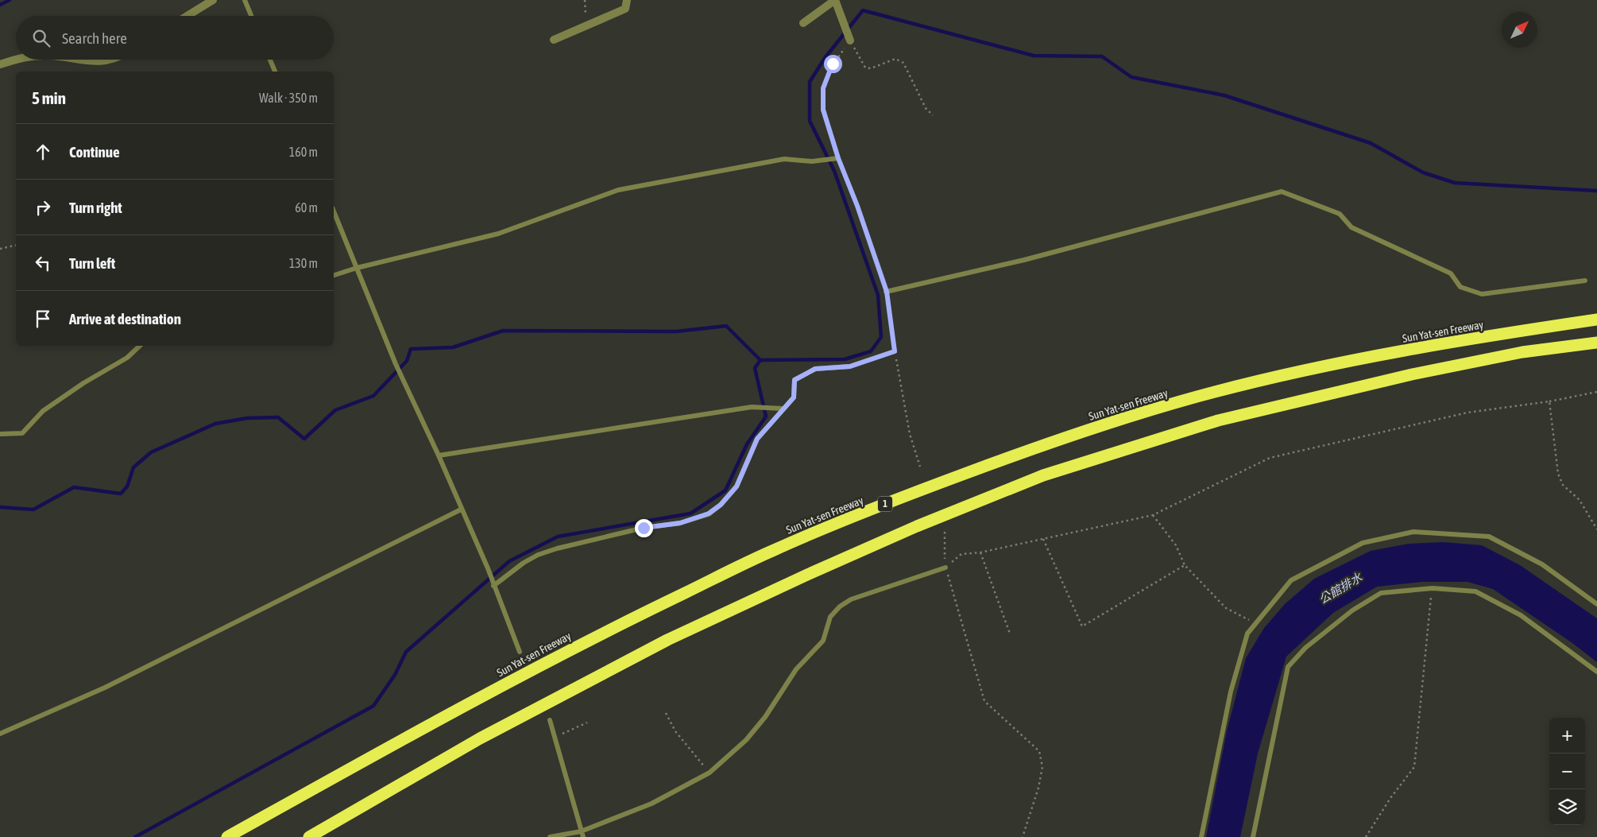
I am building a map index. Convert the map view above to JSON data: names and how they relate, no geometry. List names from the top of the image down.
{
  "streets": {
    "highway": ["Sun Yat-sen Freeway", "1"]
  },
  "water": ["公館排水"],
  "north": "top right",
  "page": {
    "search": "Search here",
    "heading": ["5 min", "Walk · 350 m"],
    "list": [
      ["Continue", "160 m"],
      ["Turn right", "60 m"],
      ["Turn left", "130 m"],
      "Arrive at destination"
    ],
    "map_buttons": ["+", "−"]
  }
}
